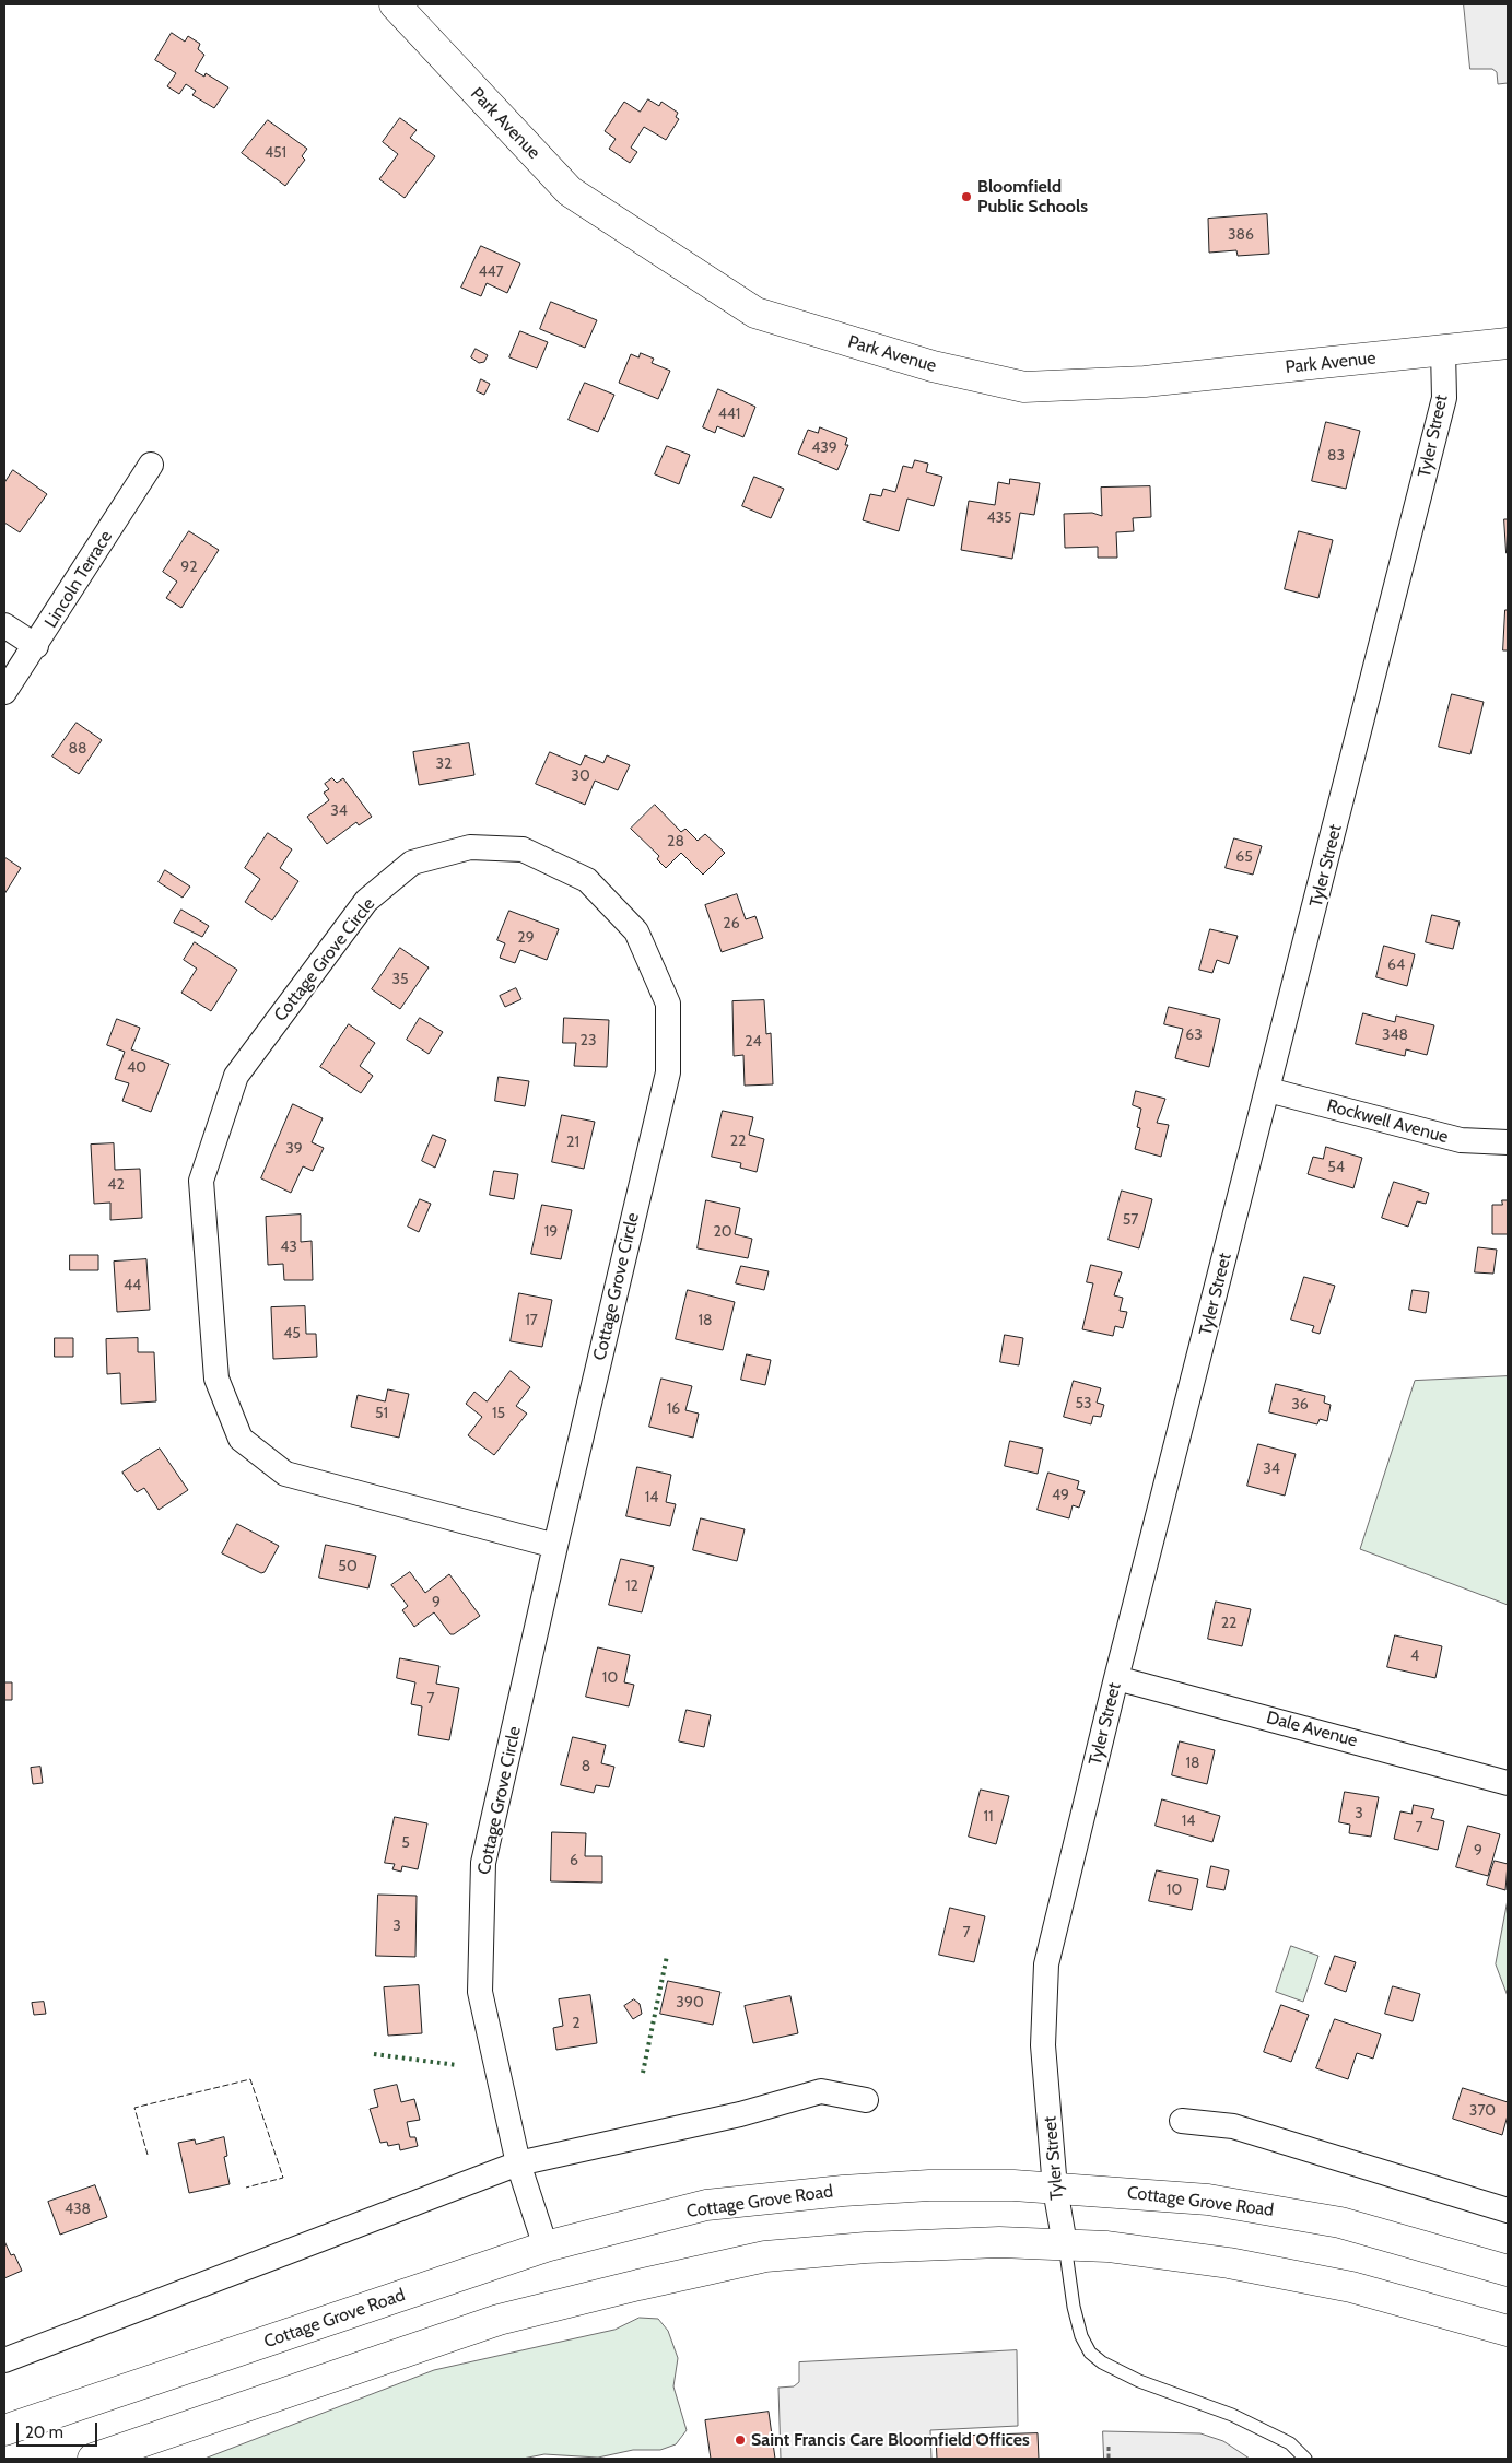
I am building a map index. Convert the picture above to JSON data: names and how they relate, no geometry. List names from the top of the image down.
{
  "streets": {
    "main road": ["Park Avenue", "Cottage Grove Road"],
    "street": [
      "Tyler Street",
      "Lincoln Terrace",
      "Cottage Grove Circle",
      "Rockwell Avenue",
      "Dale Avenue"
    ]
  },
  "crossings": [
    ["Park Avenue", "Tyler Street"],
    ["Tyler Street", "Rockwell Avenue"],
    ["Tyler Street", "Dale Avenue"],
    ["Tyler Street", "Cottage Grove Road"],
    ["Cottage Grove Circle", "Cottage Grove Road"]
  ],
  "places": ["Bloomfield Public Schools", "Saint Francis Care Bloomfield Offices"],
  "house_numbers": [
    "451",
    "386",
    "447",
    "441",
    "439",
    "83",
    "435",
    "92",
    "88",
    "32",
    "30",
    "34",
    "28",
    "65",
    "26",
    "29",
    "64",
    "35",
    "63",
    "348",
    "23",
    "24",
    "40",
    "22",
    "21",
    "39",
    "54",
    "42",
    "57",
    "19",
    "20",
    "43",
    "44",
    "17",
    "18",
    "45",
    "53",
    "36",
    "16",
    "51",
    "15",
    "34",
    "49",
    "14",
    "50",
    "12",
    "9",
    "22",
    "4",
    "10",
    "7",
    "18",
    "8",
    "3",
    "11",
    "14",
    "7",
    "5",
    "9",
    "6",
    "10",
    "3",
    "7",
    "390",
    "2",
    "370",
    "438"
  ],
  "scale_bar": "20 m"
}
